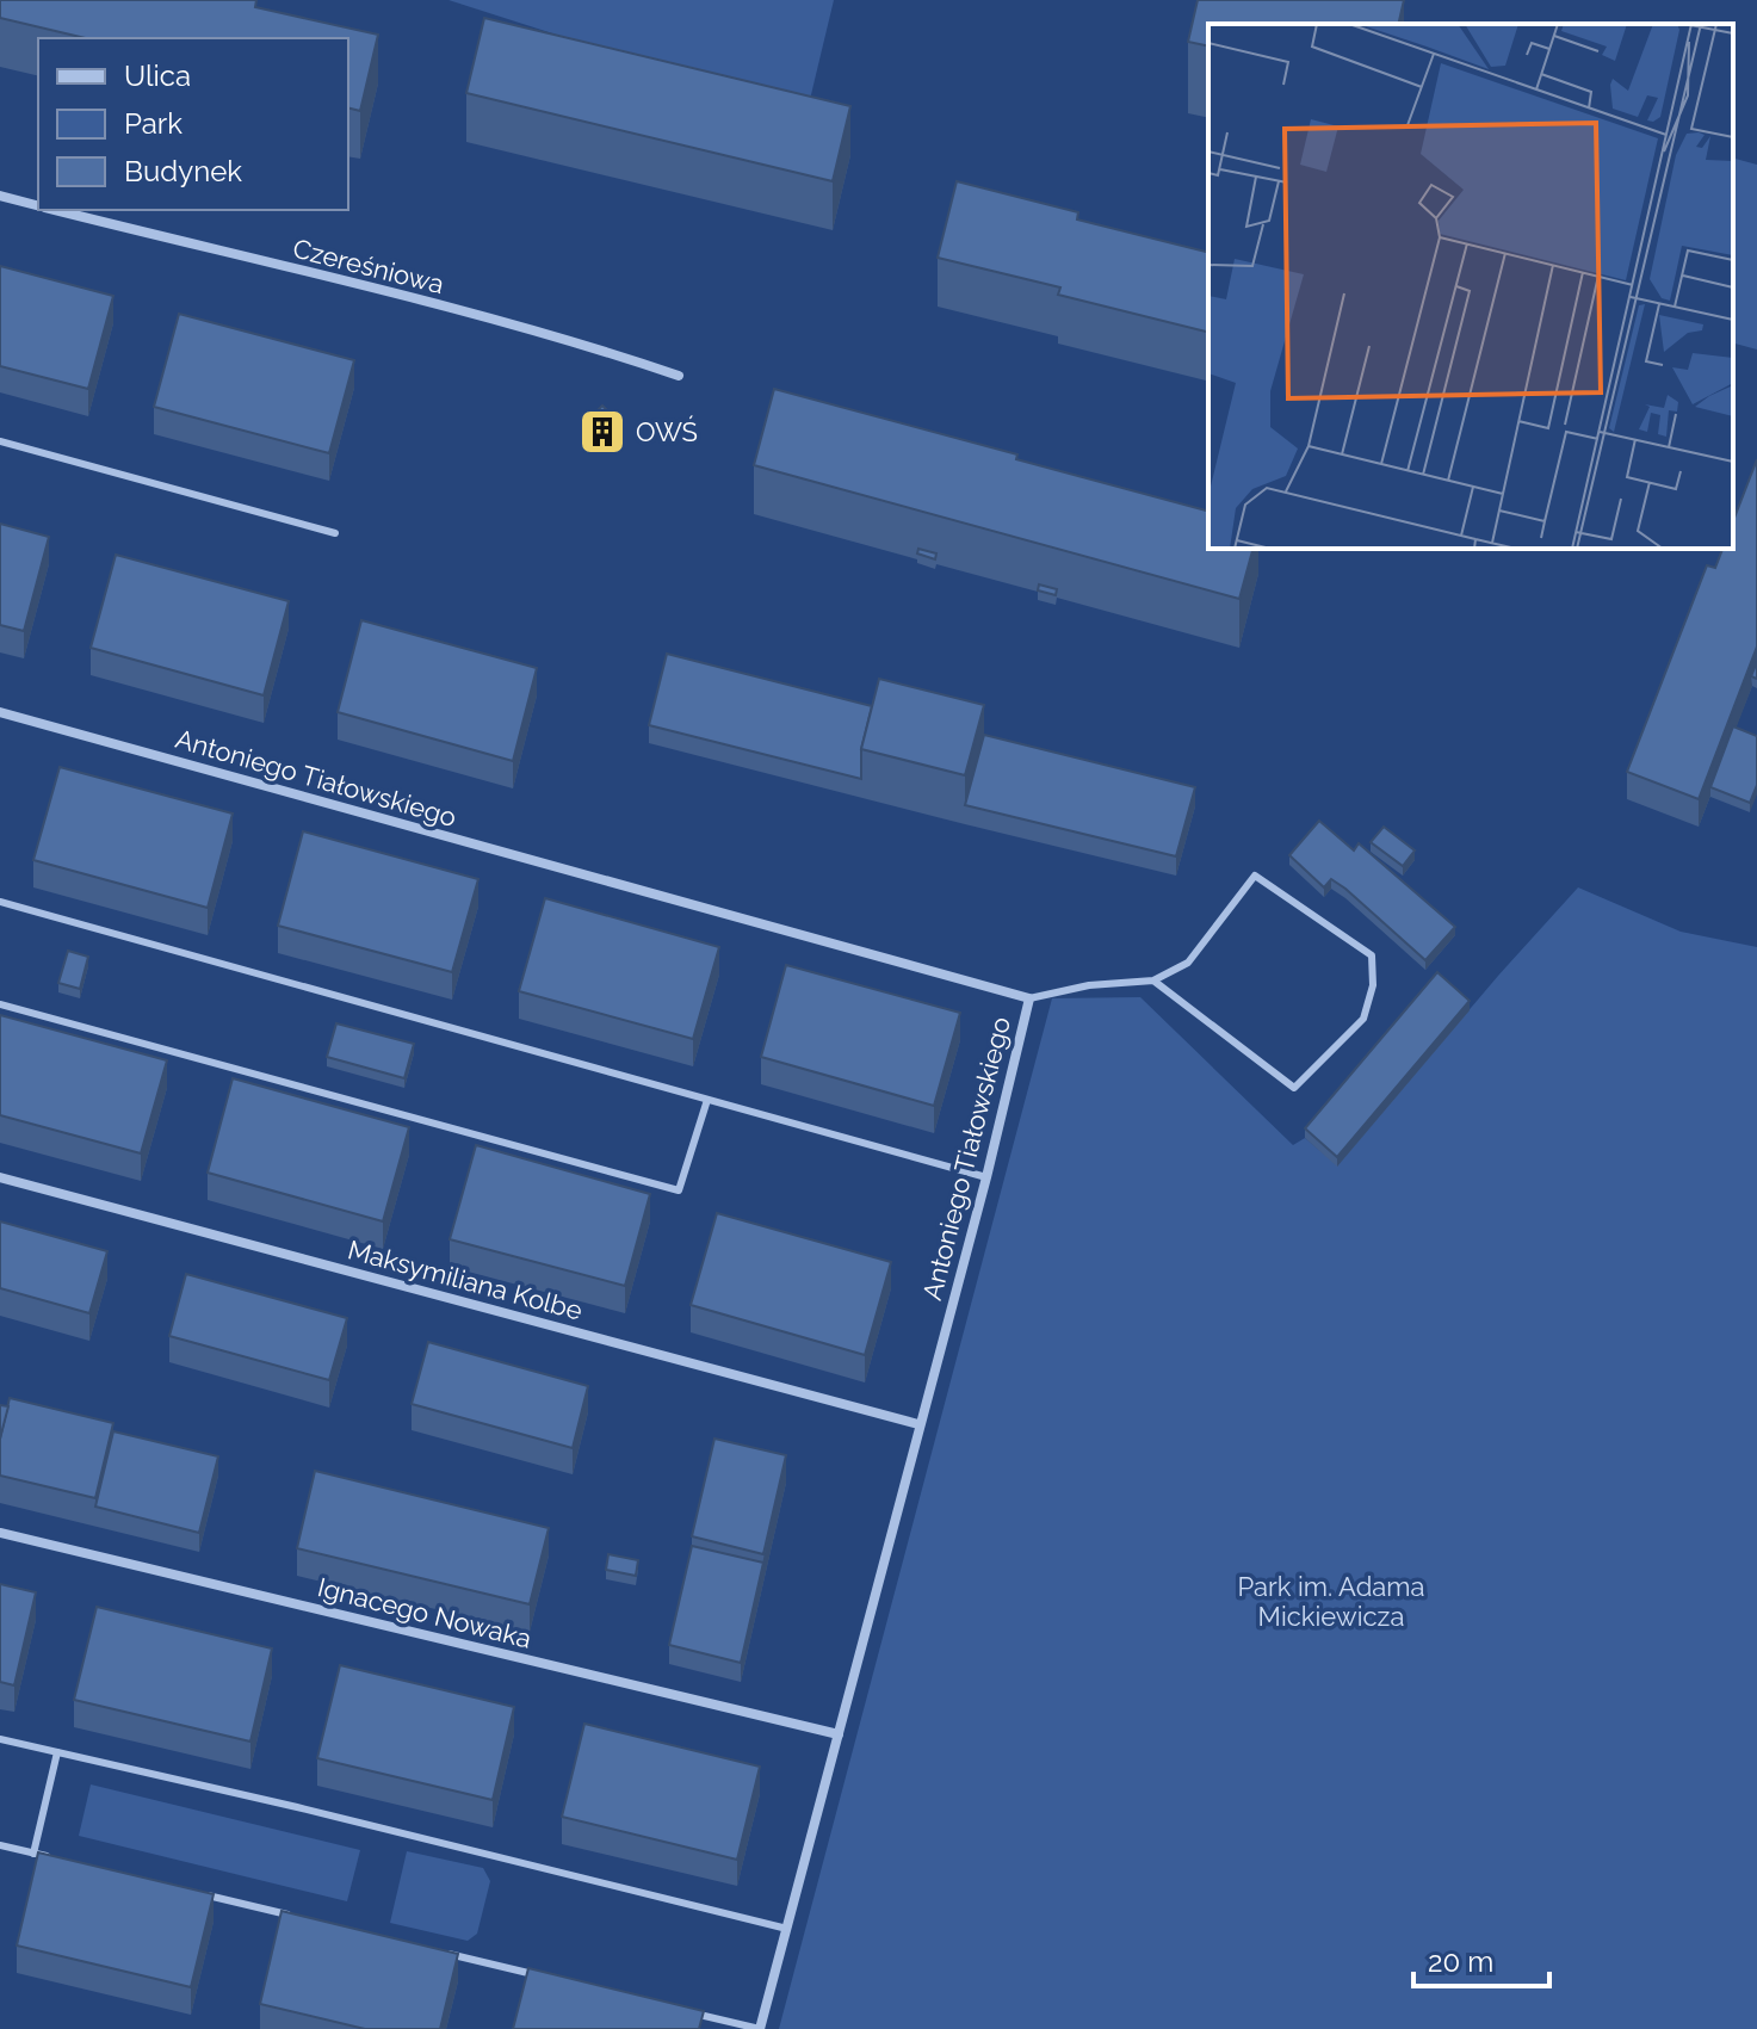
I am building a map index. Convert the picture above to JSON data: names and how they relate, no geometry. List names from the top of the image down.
{
  "streets": {
    "street": [
      "Czereśniowa",
      "Antoniego Tiałowskiego",
      "Maksymiliana Kolbe",
      "Ignacego Nowaka"
    ]
  },
  "crossings": [
    ["Antoniego Tiałowskiego", "Maksymiliana Kolbe"],
    ["Antoniego Tiałowskiego", "Ignacego Nowaka"]
  ],
  "parks": ["Park im. Adama Mickiewicza"],
  "places": {
    "building": ["OWŚ"]
  },
  "legend": ["Ulica", "Park", "Budynek"],
  "scale_bar": "20 m"
}
